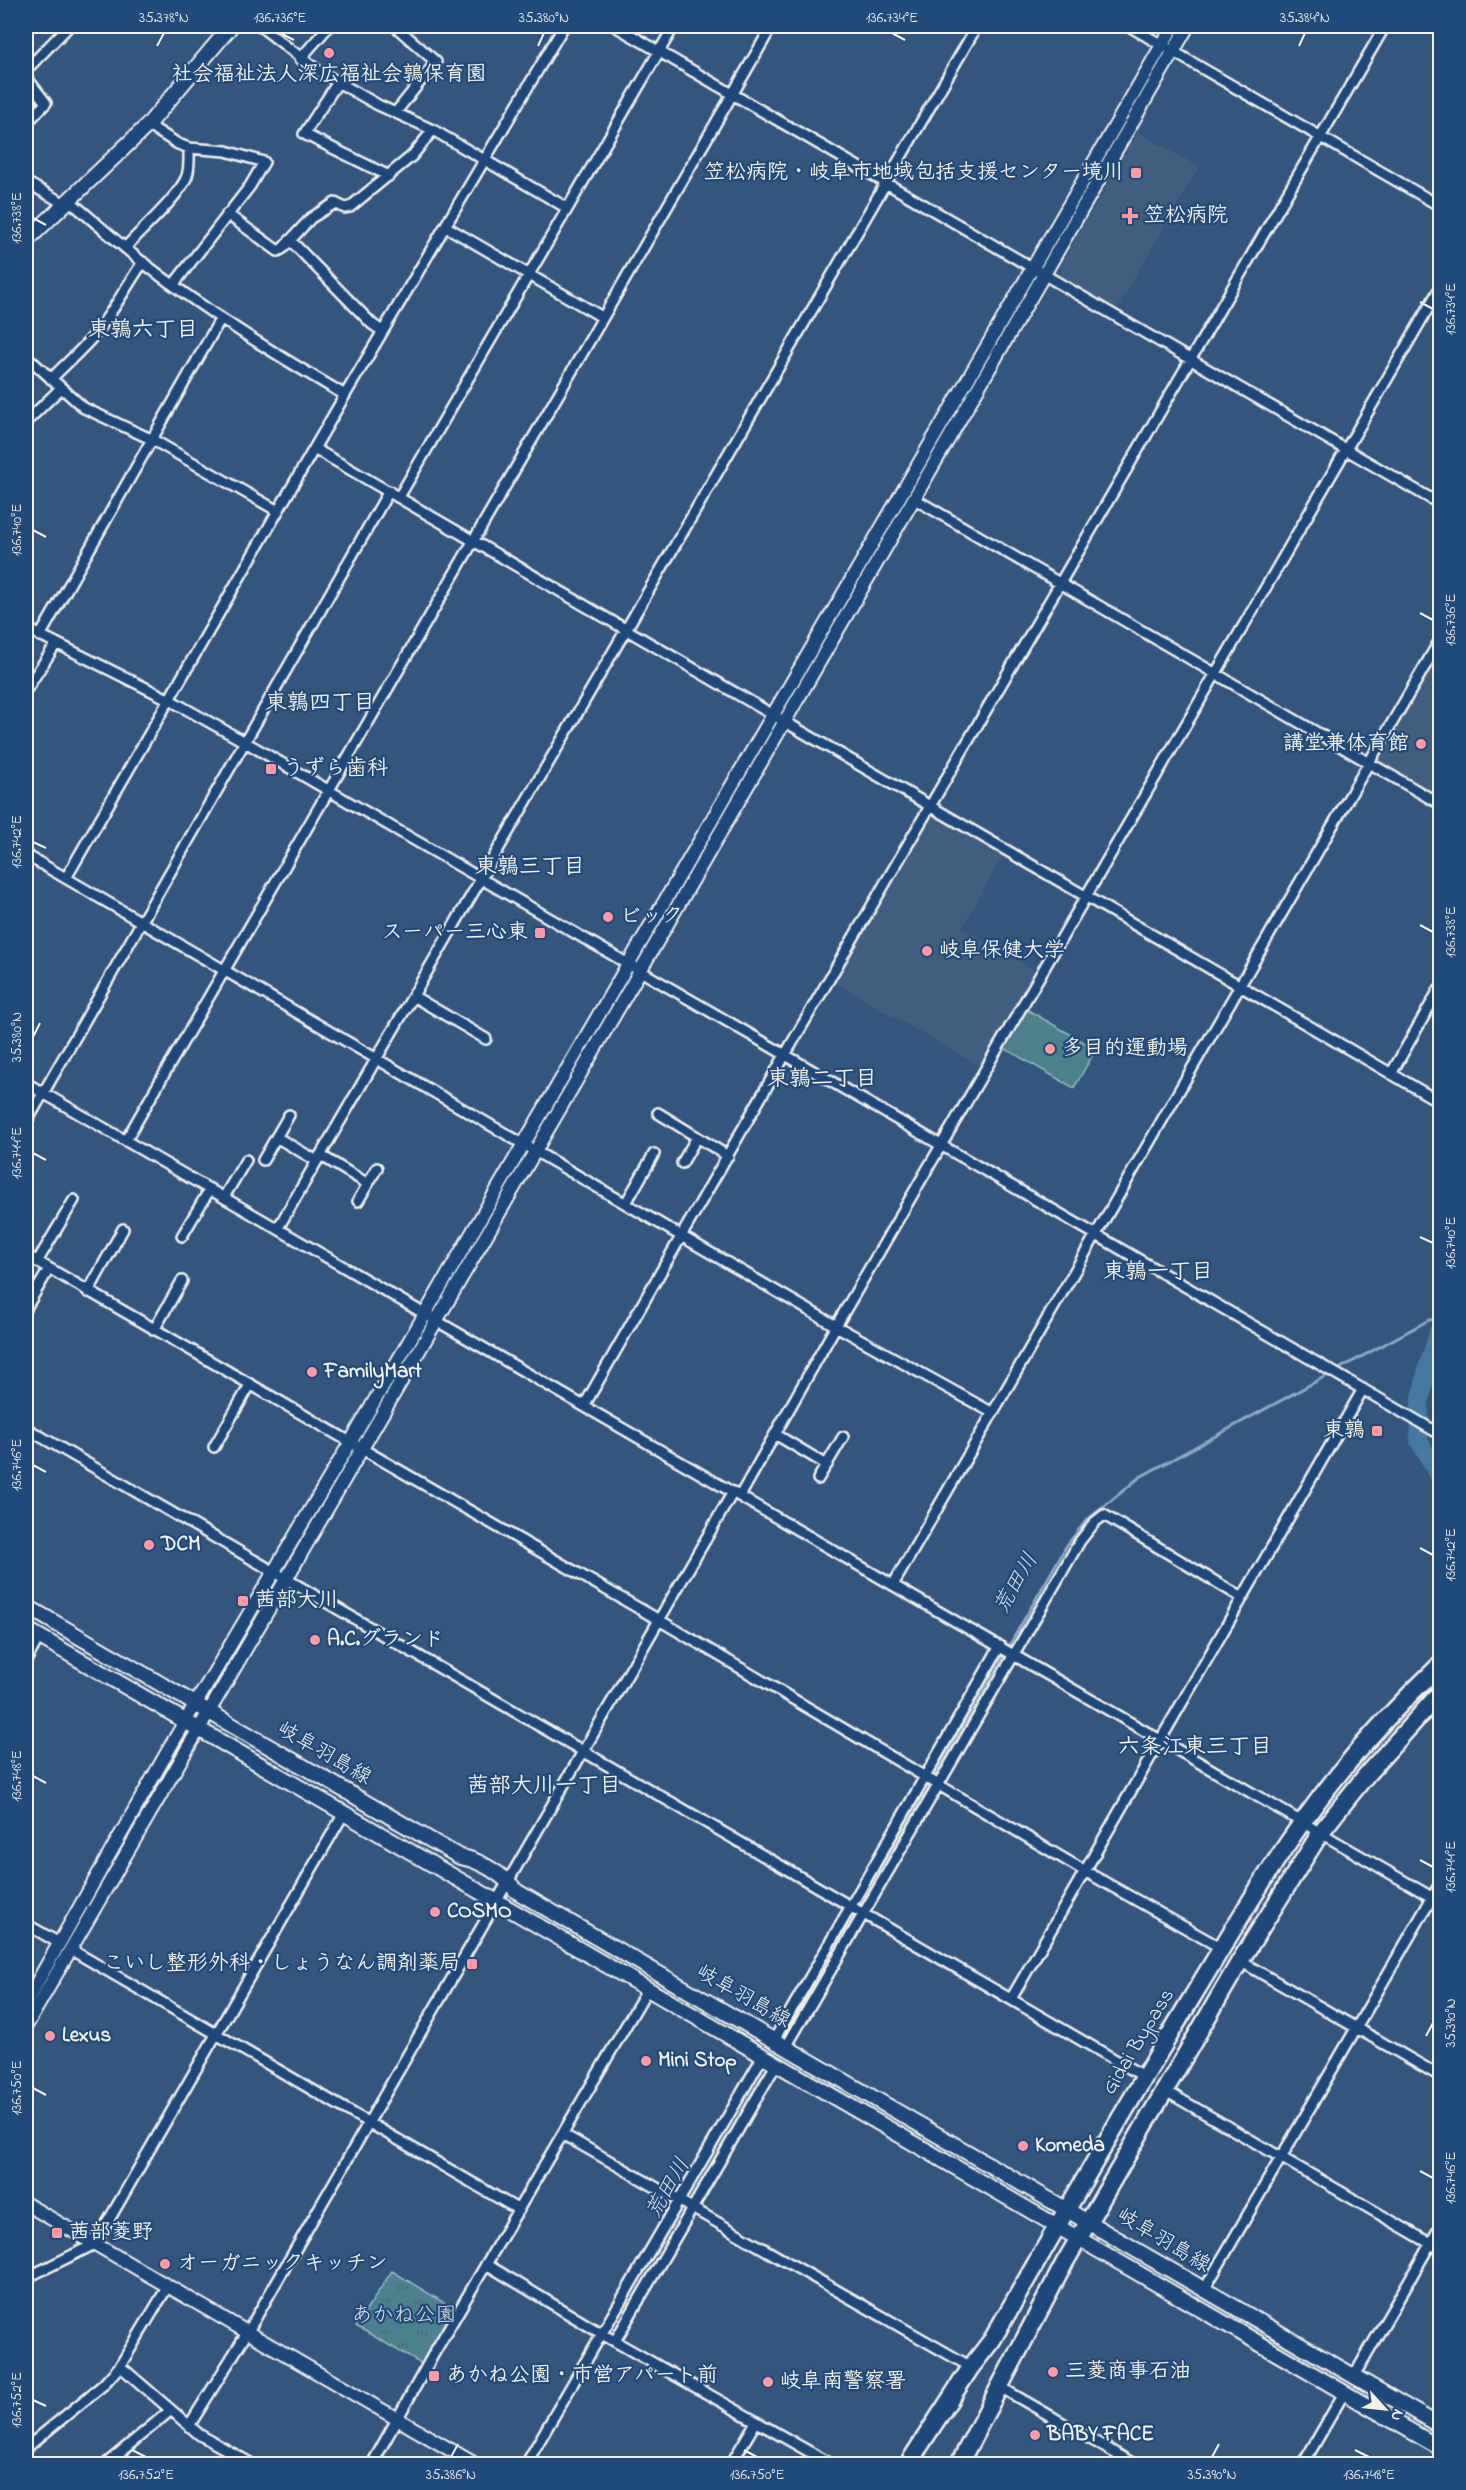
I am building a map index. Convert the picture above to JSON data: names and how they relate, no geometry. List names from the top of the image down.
{
  "streets": {
    "highway": ["Gidai Bypass"],
    "main road": ["岐阜羽島線"]
  },
  "crossings": [
    ["岐阜羽島線", "Gidai Bypass"]
  ],
  "districts": [
    "東鶉六丁目",
    "東鶉四丁目",
    "東鶉三丁目",
    "東鶉二丁目",
    "東鶉一丁目",
    "六条江東三丁目",
    "茜部大川一丁目"
  ],
  "water": ["荒田川"],
  "parks": ["あかね公園"],
  "places": {
    "other": [
      "社会福祉法人深広福祉会鶉保育園",
      "講堂兼体育館",
      "ビック",
      "岐阜保健大学",
      "多目的運動場",
      "FamilyMart",
      "DCM",
      "A.C.グランド",
      "COSMO",
      "Lexus",
      "Mini Stop",
      "Komeda",
      "オーガニックキッチン",
      "三菱商事石油",
      "岐阜南警察署",
      "BABY FACE"
    ],
    "transit": [
      "笠松病院・岐阜市地域包括支援センター境川",
      "うずら歯科",
      "スーパー三心東",
      "東鶉",
      "茜部大川",
      "こいし整形外科・しょうなん調剤薬局",
      "茜部菱野",
      "あかね公園・市営アパート前"
    ],
    "health": ["笠松病院"]
  },
  "north": "bottom right",
  "coordinates": [
    "35.378°N",
    "136.736°E",
    "35.380°N",
    "136.734°E",
    "35.384°N",
    "136.738°E",
    "136.740°E",
    "136.742°E",
    "136.744°E",
    "136.746°E",
    "136.748°E",
    "35.390°N",
    "136.750°E",
    "136.752°E",
    "35.386°N"
  ]
}
